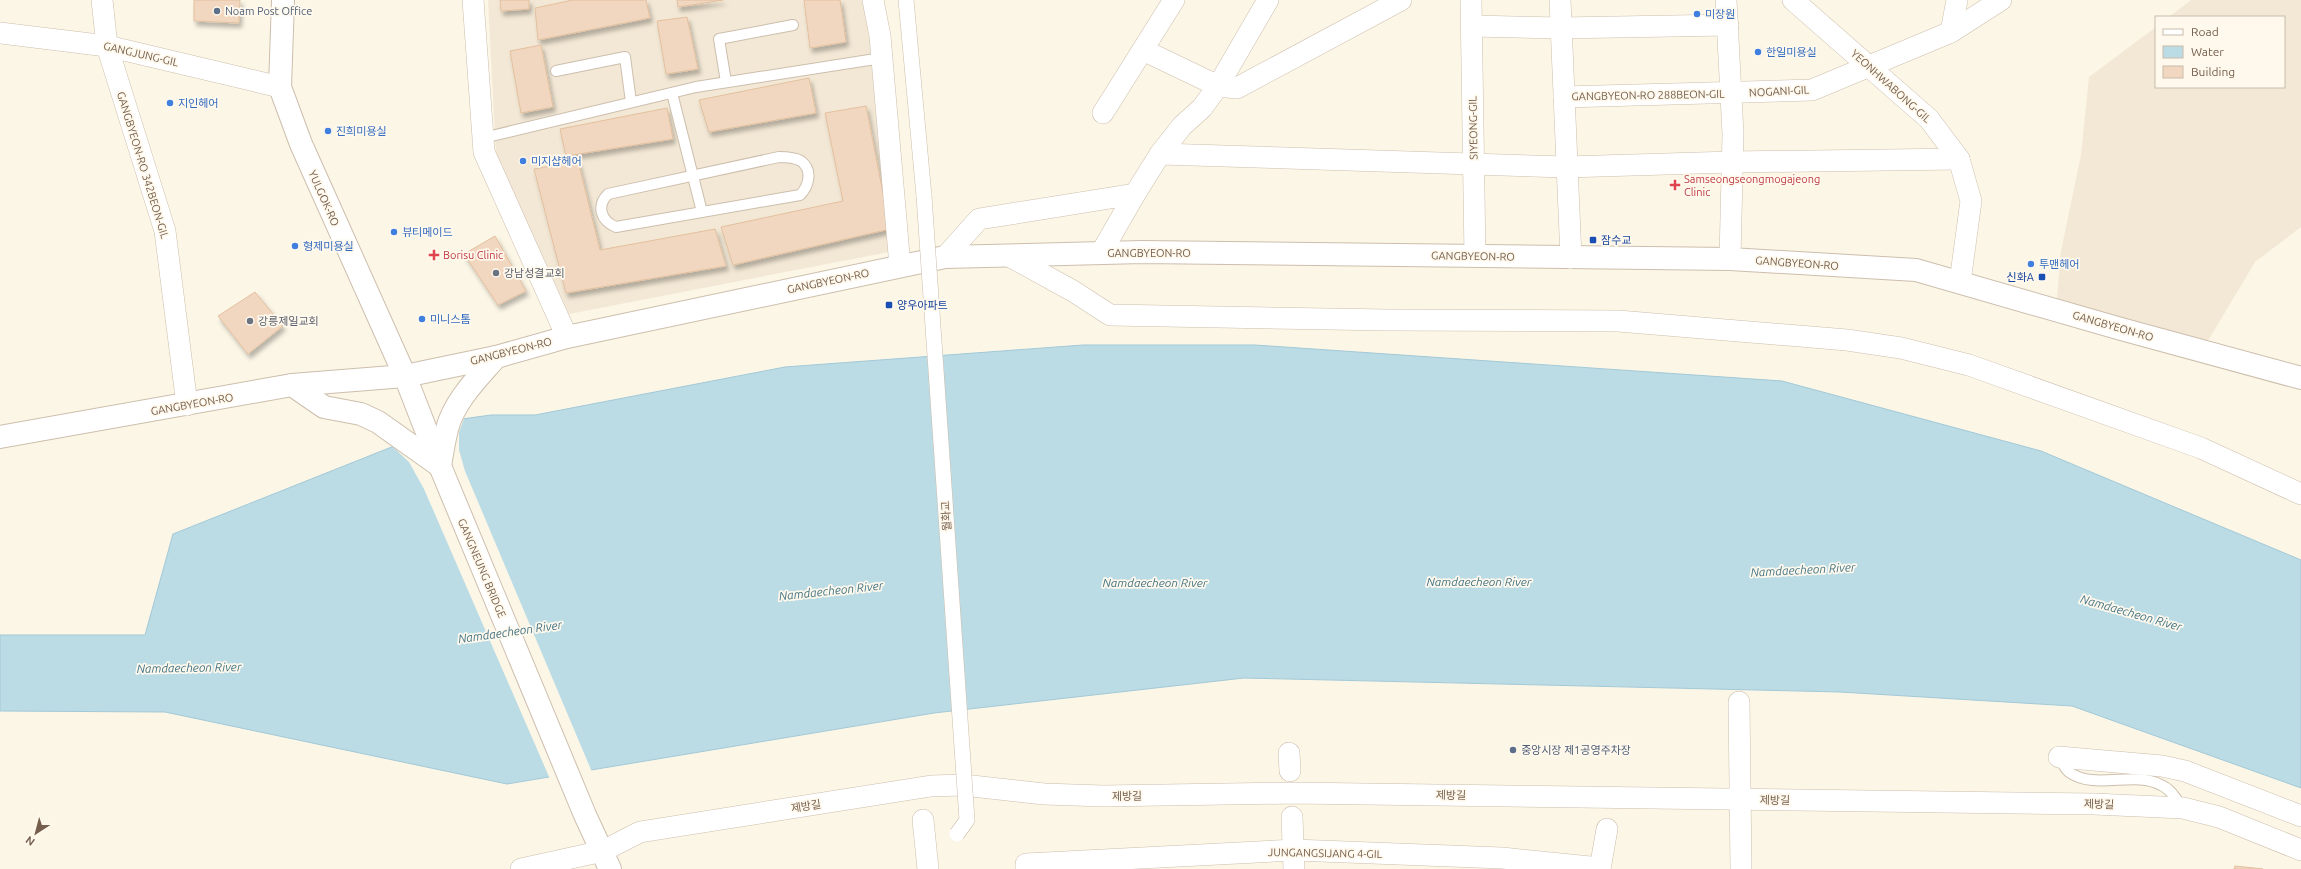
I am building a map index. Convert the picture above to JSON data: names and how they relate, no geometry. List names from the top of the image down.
{
  "streets": {
    "street": [
      "GANGJUNG-GIL",
      "YEONHWABONG-GIL",
      "NOGANI-GIL",
      "GANGBYEON-RO 288BEON-GIL",
      "SIYEONG-GIL",
      "GANGBYEON-RO 342BEON-GIL",
      "YULGOK-RO",
      "GANGBYEON-RO",
      "월화교",
      "GANGNEUNG BRIDGE",
      "제방길",
      "JUNGANGSIJANG 4-GIL"
    ]
  },
  "crossings": [
    ["GANGJUNG-GIL", "GANGBYEON-RO 342BEON-GIL"],
    ["GANGJUNG-GIL", "YULGOK-RO"],
    ["YEONHWABONG-GIL", "NOGANI-GIL"],
    ["YEONHWABONG-GIL", "GANGBYEON-RO"],
    ["NOGANI-GIL", "GANGBYEON-RO 288BEON-GIL"],
    ["GANGBYEON-RO 288BEON-GIL", "GANGBYEON-RO"],
    ["SIYEONG-GIL", "GANGBYEON-RO"],
    ["GANGBYEON-RO 342BEON-GIL", "GANGBYEON-RO"],
    ["YULGOK-RO", "GANGBYEON-RO"],
    ["YULGOK-RO", "GANGNEUNG BRIDGE"],
    ["GANGBYEON-RO", "GANGNEUNG BRIDGE"],
    ["GANGNEUNG BRIDGE", "제방길"]
  ],
  "water": ["Namdaecheon River"],
  "places": {
    "other": [
      "Noam Post Office",
      "미장원",
      "한일미용실",
      "지인헤어",
      "진희미용실",
      "미지샵헤어",
      "뷰티메이드",
      "형제미용실",
      "투맨헤어",
      "강남성결교회",
      "미니스톰",
      "강릉제일교회",
      "중앙시장 제1공영주차장"
    ],
    "health": ["Samseongseongmogajeong Clinic", "Borisu Clinic"],
    "transit": ["잠수교", "신화A", "양우아파트"]
  },
  "legend": ["Road", "Water", "Building"],
  "north": "bottom left"
}
